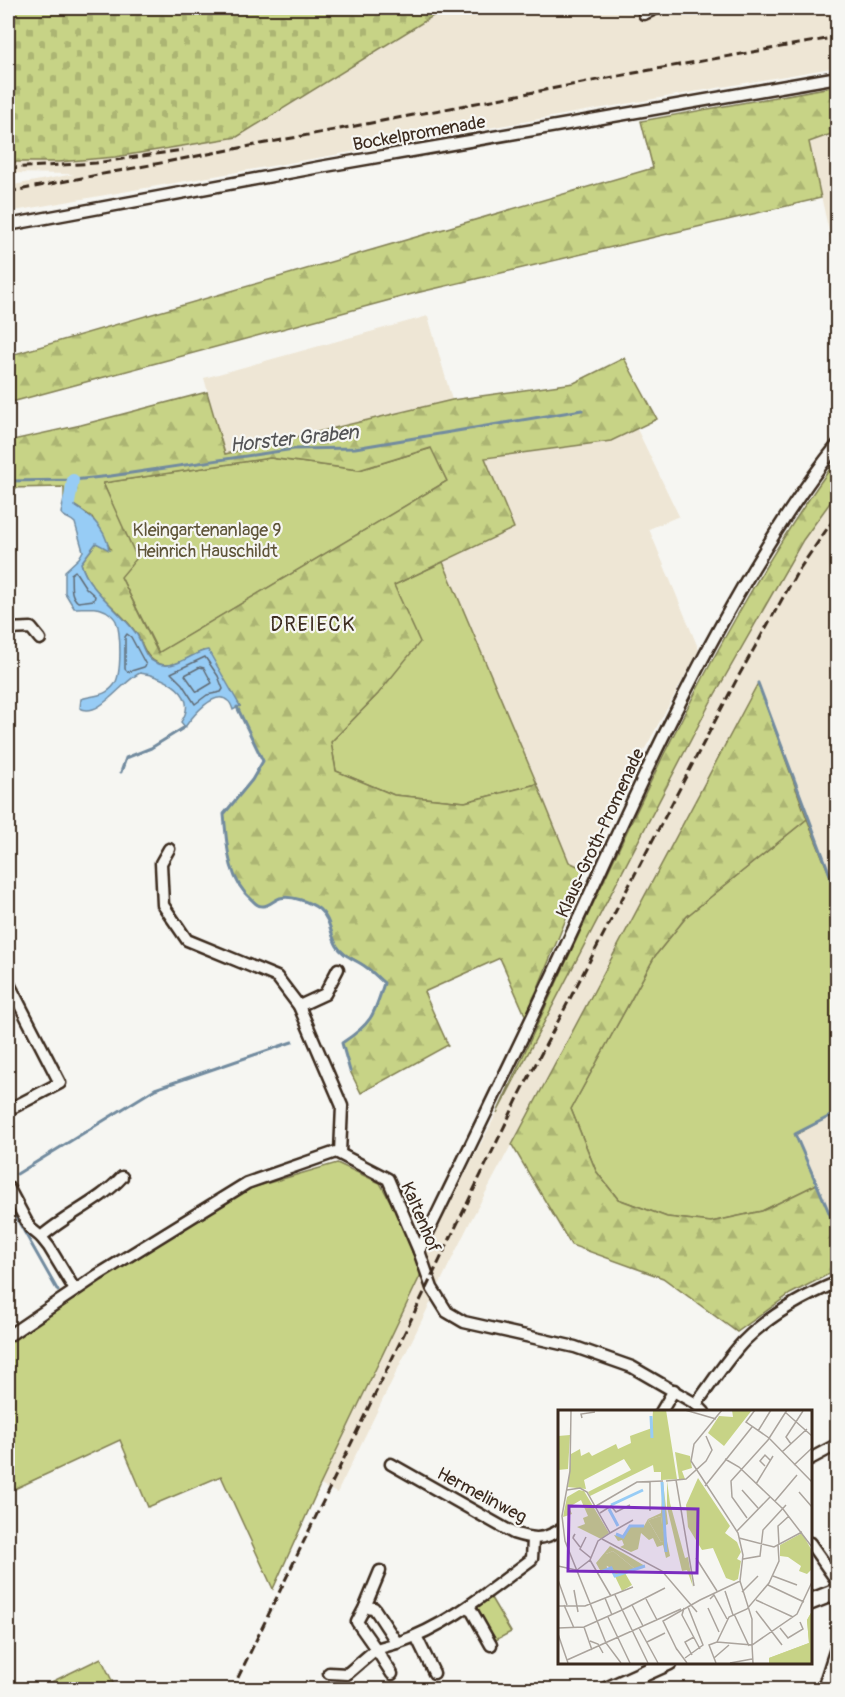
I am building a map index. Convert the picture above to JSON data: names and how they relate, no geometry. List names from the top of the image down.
{
  "streets": {
    "street": [
      "Bockelpromenade",
      "Klaus-Groth-Promenade",
      "Kaltenhof",
      "Hermelinweg"
    ]
  },
  "crossings": [
    ["Klaus-Groth-Promenade", "Kaltenhof"]
  ],
  "districts": ["DREIECK"],
  "water": ["Horster Graben"],
  "parks": ["Kleingartenanlage 9 Heinrich Hauschildt"]
}
